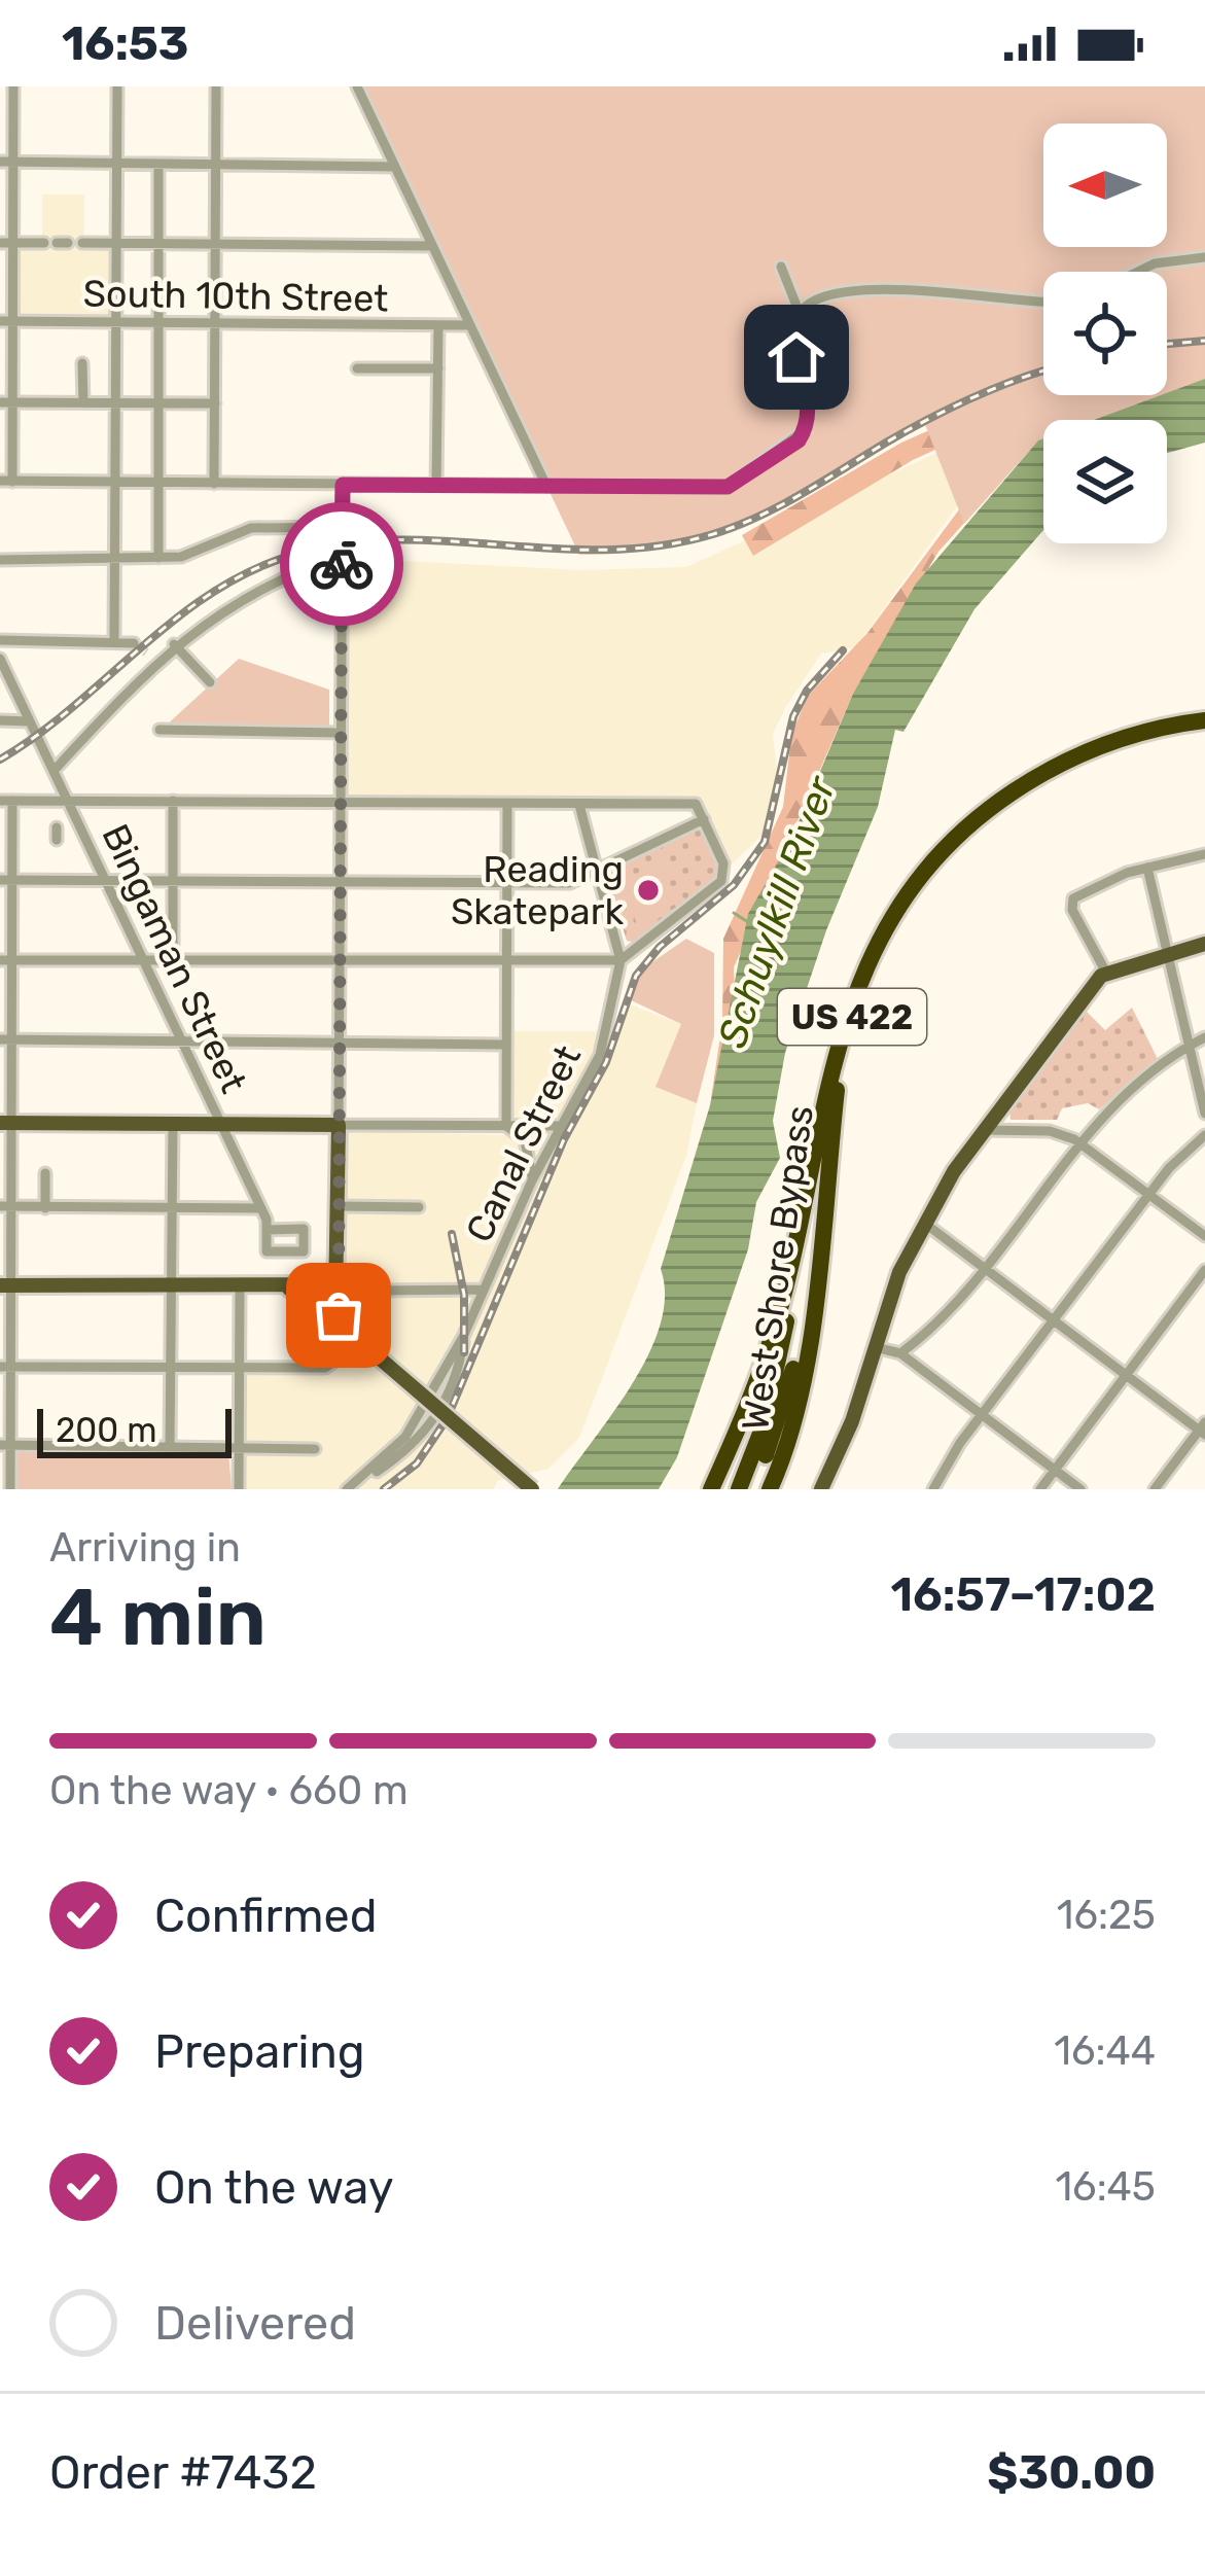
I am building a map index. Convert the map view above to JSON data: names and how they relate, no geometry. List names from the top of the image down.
{
  "streets": {
    "highway": ["US 422", "West Shore Bypass"],
    "street": ["South 10th Street", "Bingaman Street", "Canal Street"]
  },
  "water": ["Schuylkill River"],
  "places": ["Reading Skatepark"],
  "scale_bar": "200 m",
  "north": "left",
  "page": {
    "status": "16:53",
    "scale": "200 m",
    "heading": ["4 min", "Arriving in", "16:57–17:02"],
    "panel": ["Order #7432", "$30.00"],
    "bar": "On the way · 660 m",
    "list": [
      ["Confirmed", "16:25"],
      ["Preparing", "16:44"],
      ["On the way", "16:45"],
      "Delivered"
    ]
  }
}
